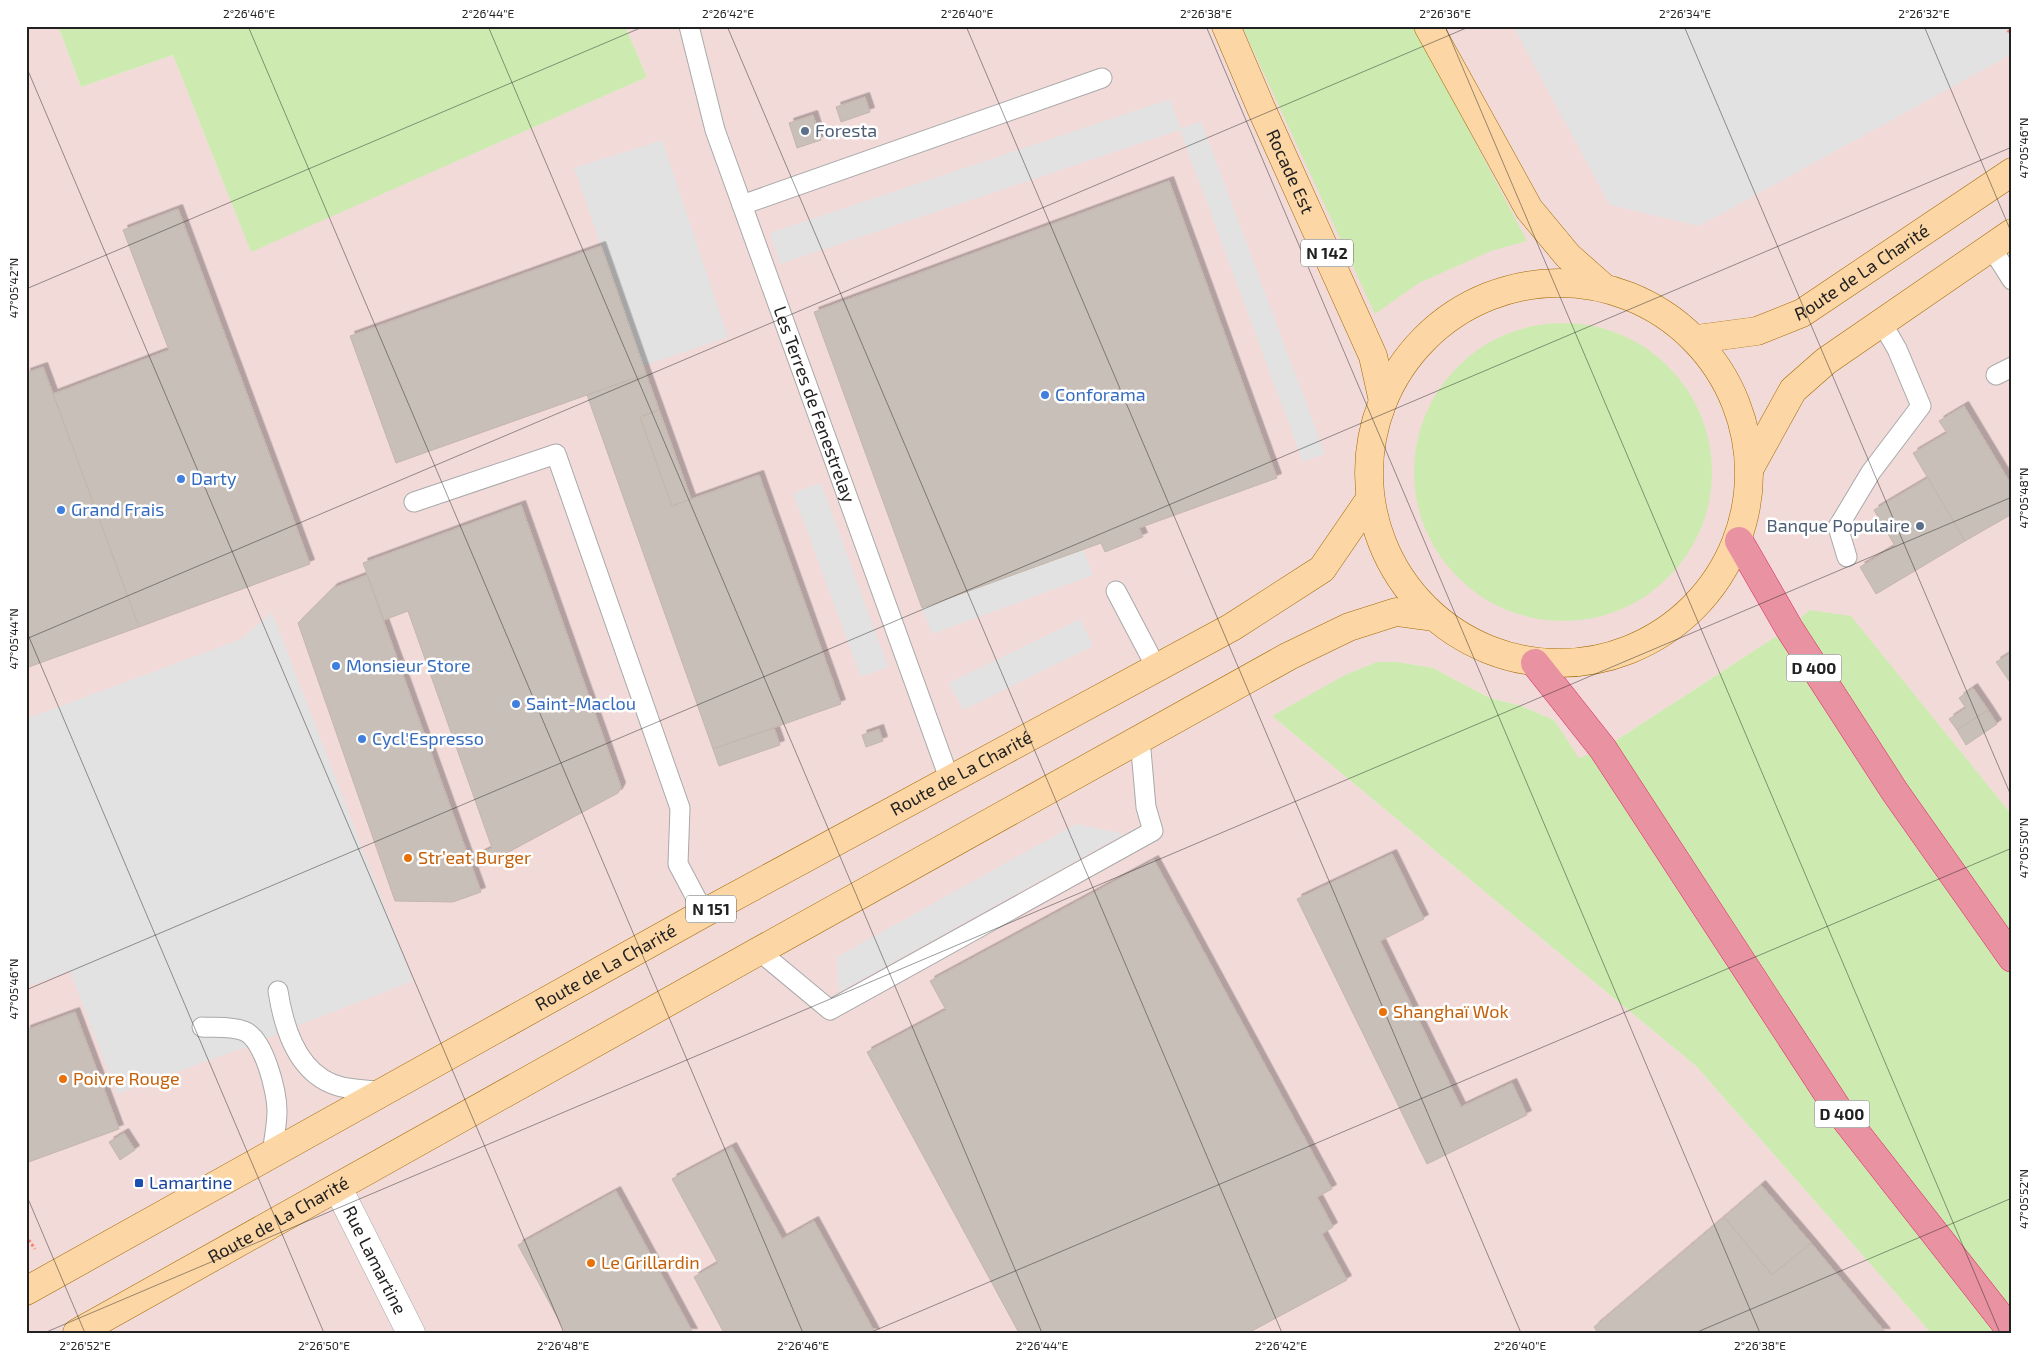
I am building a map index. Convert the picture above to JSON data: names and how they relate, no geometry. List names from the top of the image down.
{
  "streets": {
    "highway": ["D 400"],
    "main road": [
      "Rocade Est",
      "N 142",
      "Route de La Charité",
      "N 151"
    ],
    "street": ["Rue Lamartine"],
    "lane": ["Les Terres de Fenestrelay"]
  },
  "crossings": [
    ["Route de La Charité", "Les Terres de Fenestrelay"],
    ["Route de La Charité", "Rue Lamartine"]
  ],
  "places": {
    "other": [
      "Foresta",
      "Conforama",
      "Darty",
      "Grand Frais",
      "Banque Populaire",
      "Monsieur Store",
      "Saint-Maclou",
      "Cycl'Espresso",
      "Str’eat Burger",
      "Shanghaï Wok",
      "Poivre Rouge",
      "Le Grillardin"
    ],
    "transit": ["Lamartine"]
  },
  "coordinates": [
    "2°26'46\"E",
    "2°26'44\"E",
    "2°26'42\"E",
    "2°26'40\"E",
    "2°26'38\"E",
    "2°26'36\"E",
    "2°26'34\"E",
    "2°26'32\"E",
    "47°05'46\"N",
    "47°05'42\"N",
    "47°05'48\"N",
    "47°05'44\"N",
    "47°05'50\"N",
    "47°05'52\"N",
    "2°26'52\"E",
    "2°26'50\"E",
    "2°26'48\"E"
  ]
}
